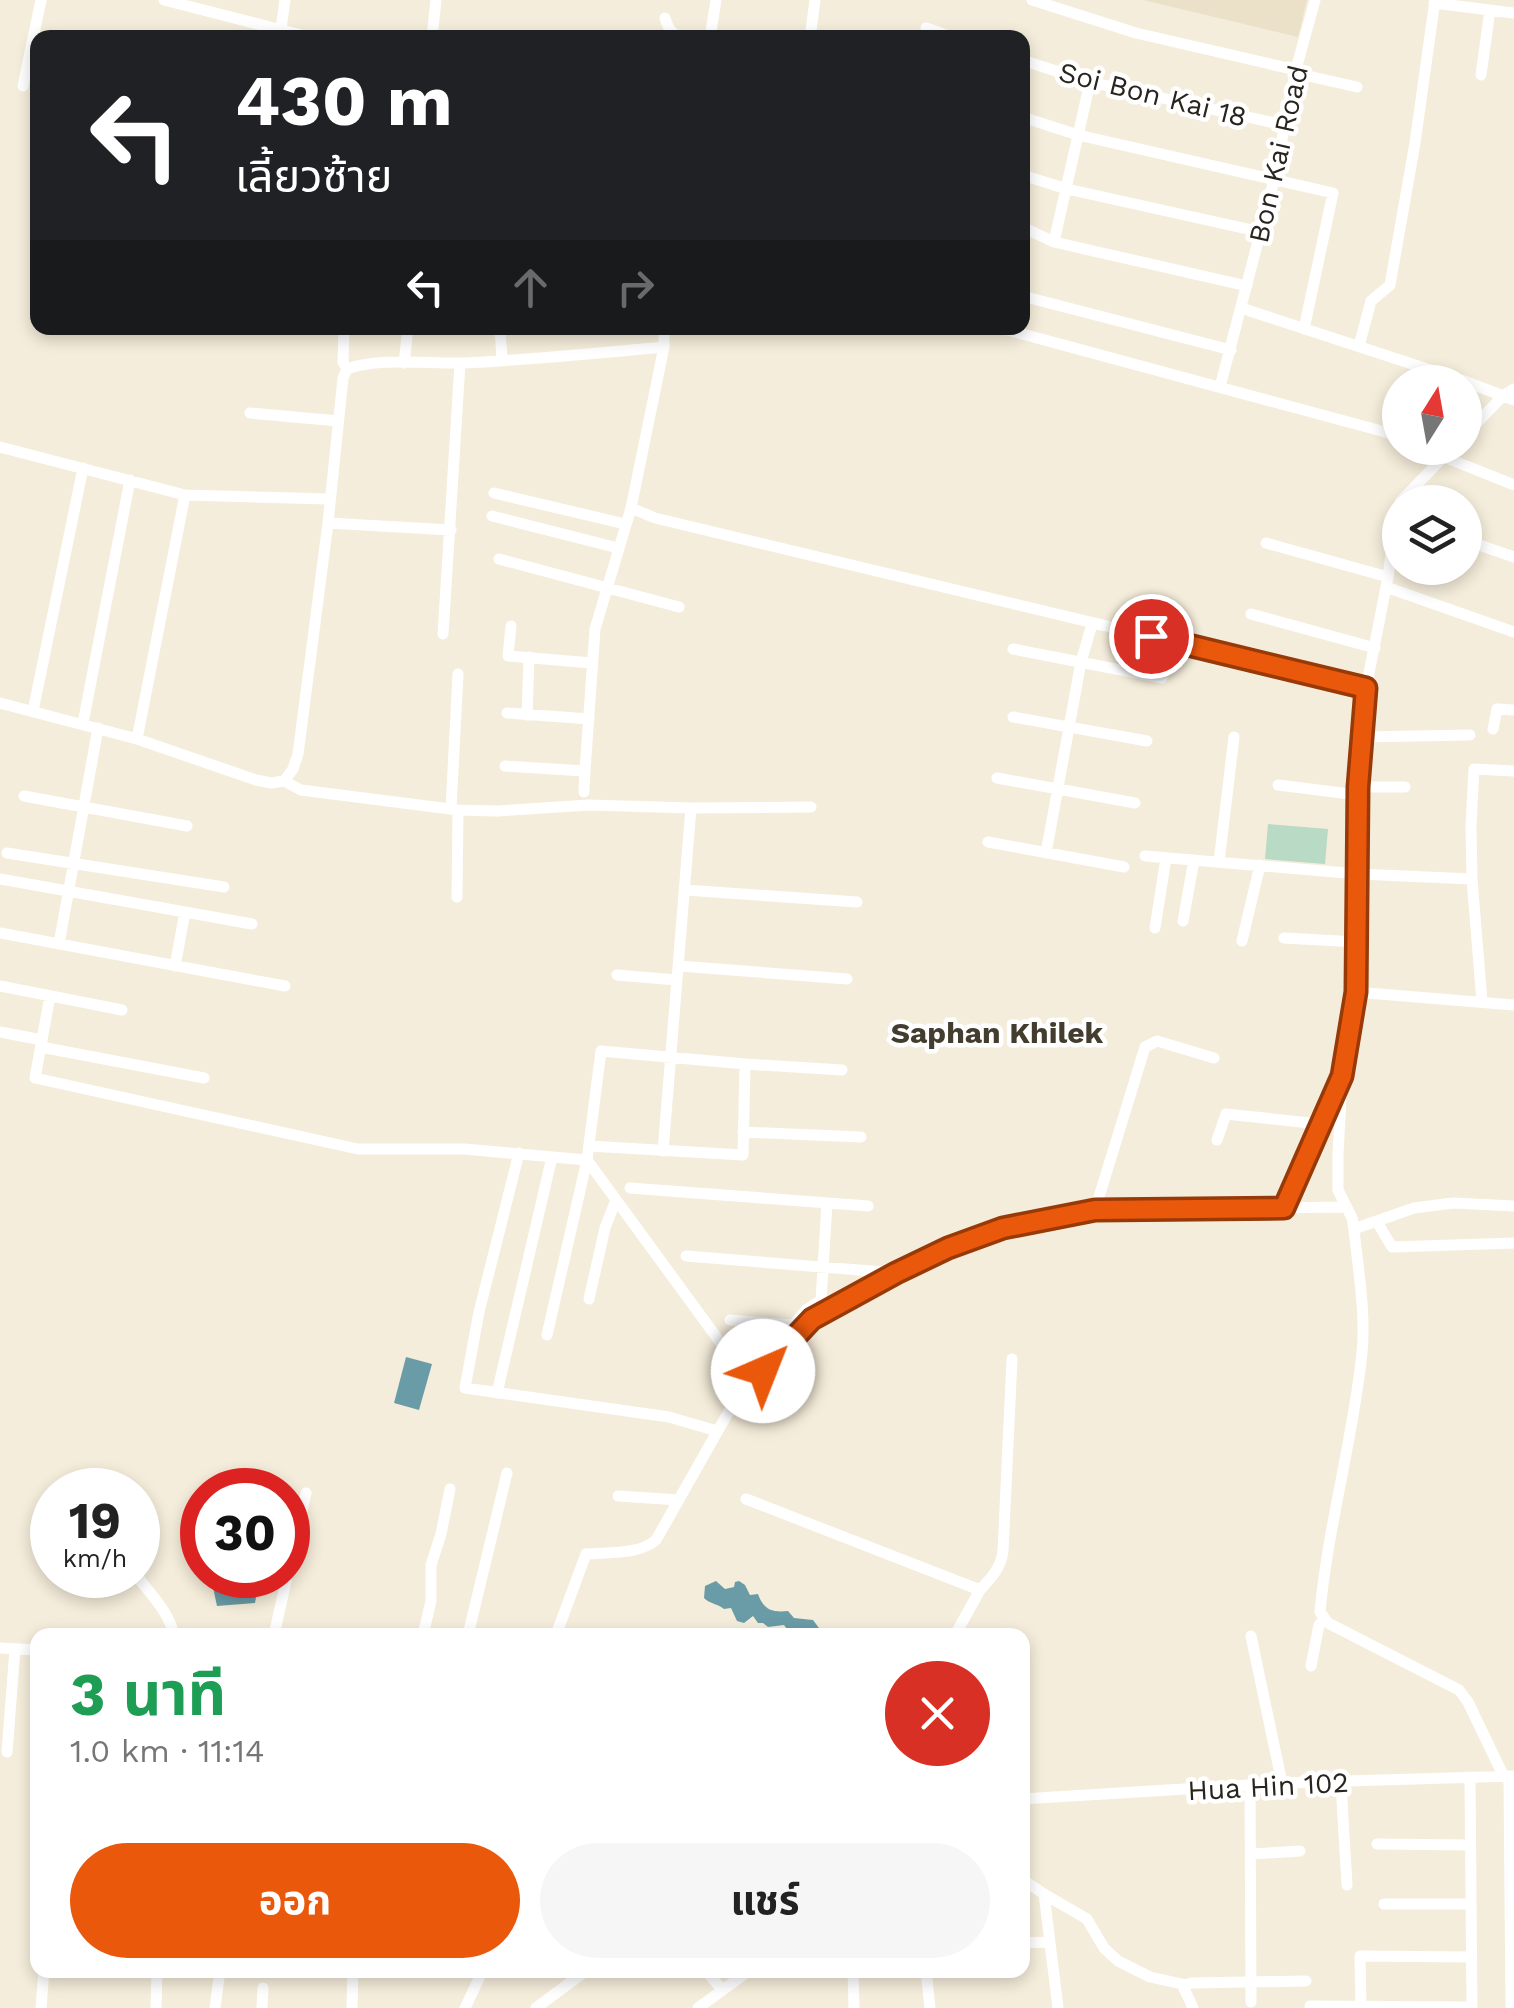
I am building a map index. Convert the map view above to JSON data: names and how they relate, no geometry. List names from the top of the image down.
{
  "streets": {
    "street": ["Soi Bon Kai 18", "Bon Kai Road", "Hua Hin 102"]
  },
  "crossings": [
    ["Soi Bon Kai 18", "Bon Kai Road"]
  ],
  "districts": ["Saphan Khilek"],
  "north": "top",
  "page": {
    "turn": ["430 m", "เลี้ยวซ้าย"],
    "speed": "19 km/h",
    "limit": "30",
    "heading": ["3 นาที", "1.0 km · 11:14"],
    "buttons": ["ออก", "แชร์"]
  }
}
